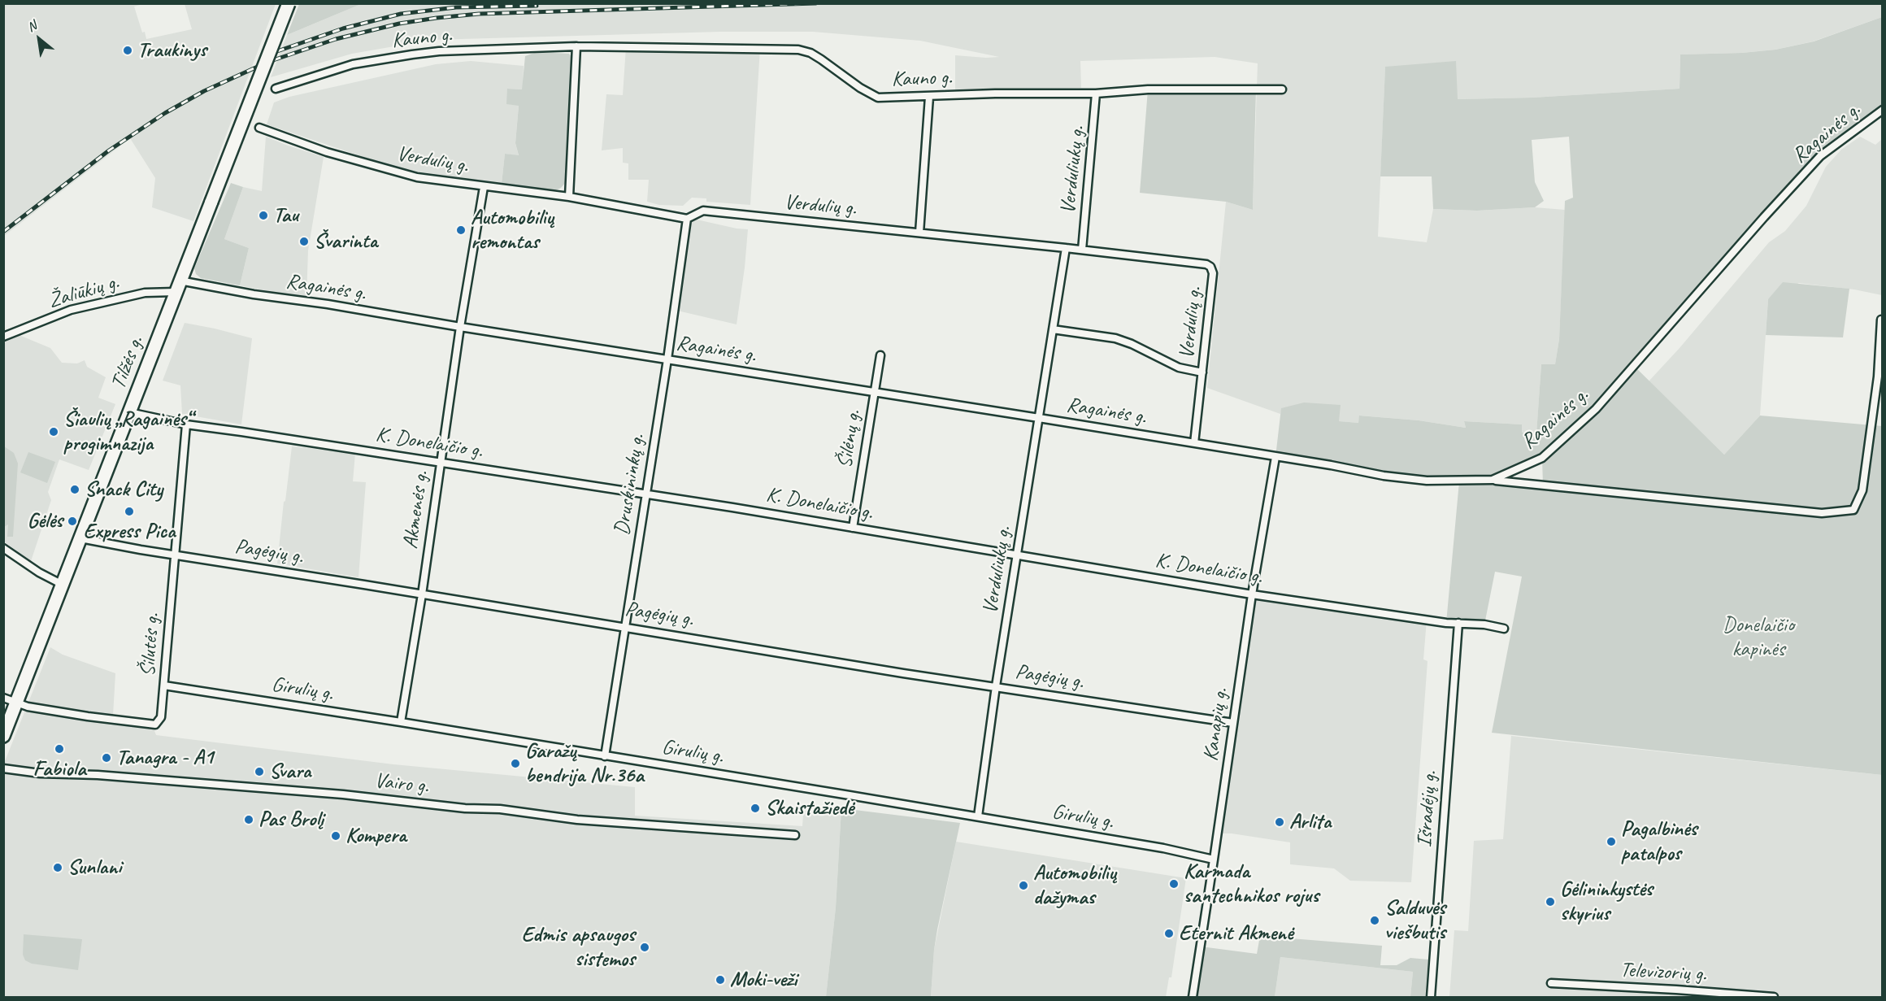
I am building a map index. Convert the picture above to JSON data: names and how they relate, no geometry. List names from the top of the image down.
{
  "streets": {
    "highway": ["Tilžės g."],
    "street": [
      "Kauno g.",
      "Ragainės g.",
      "Verdulių g.",
      "Verduliukų g.",
      "Žaliūkių g.",
      "Šilėnų g.",
      "K. Donelaičio g.",
      "Druskininkų g.",
      "Akmenės g.",
      "Pagėgių g.",
      "Šilutės g.",
      "Girulių g.",
      "Kanapių g.",
      "Vairo g.",
      "Išradėjų g.",
      "Televizorių g."
    ]
  },
  "crossings": [
    ["Kauno g.", "Verduliukų g."],
    ["Ragainės g.", "Verdulių g."],
    ["Ragainės g.", "Verduliukų g."],
    ["Ragainės g.", "Žaliūkių g."],
    ["Ragainės g.", "Tilžės g."],
    ["Ragainės g.", "Šilėnų g."],
    ["Ragainės g.", "Druskininkų g."],
    ["Ragainės g.", "Akmenės g."],
    ["Ragainės g.", "Kanapių g."],
    ["Verdulių g.", "Verduliukų g."],
    ["Verdulių g.", "Druskininkų g."],
    ["Verdulių g.", "Akmenės g."],
    ["Verduliukų g.", "K. Donelaičio g."],
    ["Verduliukų g.", "Pagėgių g."],
    ["Verduliukų g.", "Girulių g."],
    ["Žaliūkių g.", "Tilžės g."],
    ["Tilžės g.", "K. Donelaičio g."],
    ["Tilžės g.", "Pagėgių g."],
    ["Tilžės g.", "Šilutės g."],
    ["Šilėnų g.", "K. Donelaičio g."],
    ["K. Donelaičio g.", "Druskininkų g."],
    ["K. Donelaičio g.", "Akmenės g."],
    ["K. Donelaičio g.", "Šilutės g."],
    ["K. Donelaičio g.", "Kanapių g."],
    ["K. Donelaičio g.", "Išradėjų g."],
    ["Druskininkų g.", "Pagėgių g."],
    ["Druskininkų g.", "Girulių g."],
    ["Akmenės g.", "Pagėgių g."],
    ["Akmenės g.", "Girulių g."],
    ["Pagėgių g.", "Šilutės g."],
    ["Pagėgių g.", "Kanapių g."],
    ["Šilutės g.", "Girulių g."],
    ["Girulių g.", "Kanapių g."]
  ],
  "parks": ["Donelaičio kapinės"],
  "places": [
    "Traukinys",
    "Tau",
    "Automobilių remontas",
    "Švarinta",
    "Šiaulių „Ragainės“ progimnazija",
    "Snack City",
    "Express Pica",
    "Gėlės",
    "Fabiola",
    "Tanagra - A1",
    "Garažų bendrija Nr.36a",
    "Svara",
    "Skaistažiedė",
    "Pas Brolį",
    "Arlita",
    "Kompera",
    "Pagalbinės patalpos",
    "Sunlani",
    "Karmada santechnikos rojus",
    "Automobilių dažymas",
    "Gėlininkystės skyrius",
    "Salduvės viešbutis",
    "Eternit Akmenė",
    "Edmis apsaugos sistemos",
    "Moki-veži"
  ],
  "north": "top left"
}
